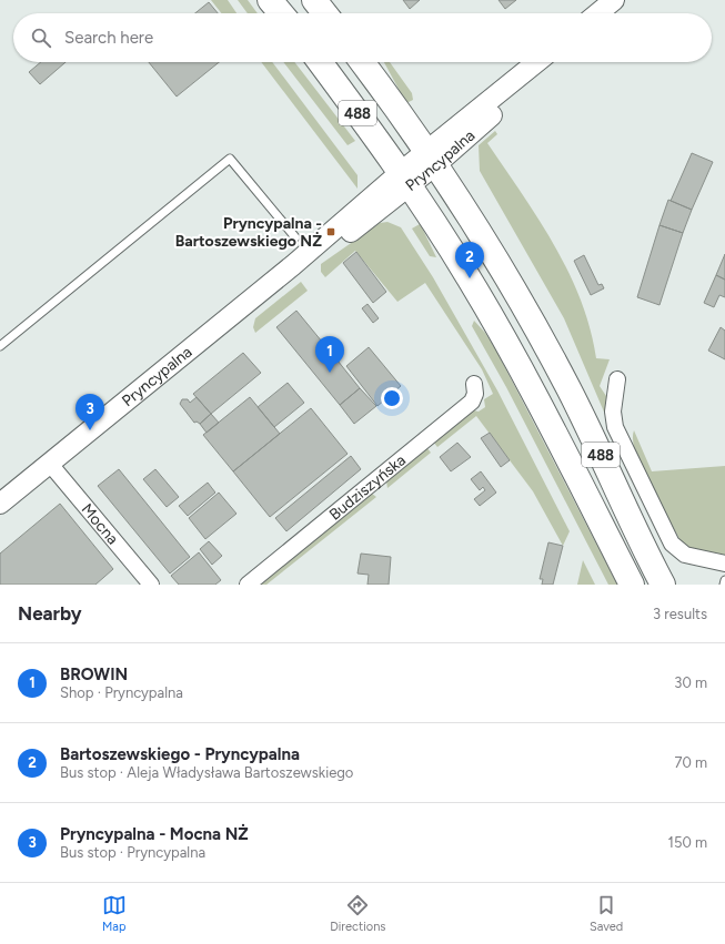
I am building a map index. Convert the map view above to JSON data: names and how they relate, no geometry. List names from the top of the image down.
{
  "streets": {
    "main road": ["488"],
    "street": ["Pryncypalna", "Budziszyńska", "Mocna"]
  },
  "crossings": [
    ["488", "Pryncypalna"],
    ["Pryncypalna", "Mocna"]
  ],
  "places": {
    "transit": ["Pryncypalna - Bartoszewskiego NŻ"]
  },
  "page": {
    "search": "Search here",
    "pins": ["2", "1", "3"],
    "heading": ["Nearby", "3 results"],
    "list": [
      {
        "mark": "1",
        "name": "BROWIN",
        "note": "Shop · Pryncypalna",
        "value": "30 m"
      },
      {
        "mark": "2",
        "name": "Bartoszewskiego - Pryncypalna",
        "note": "Bus stop · Aleja Władysława Bartoszewskiego",
        "value": "70 m"
      },
      {
        "mark": "3",
        "name": "Pryncypalna - Mocna NŻ",
        "note": "Bus stop · Pryncypalna",
        "value": "150 m"
      }
    ],
    "nav": ["Map", "Directions", "Saved"]
  }
}
